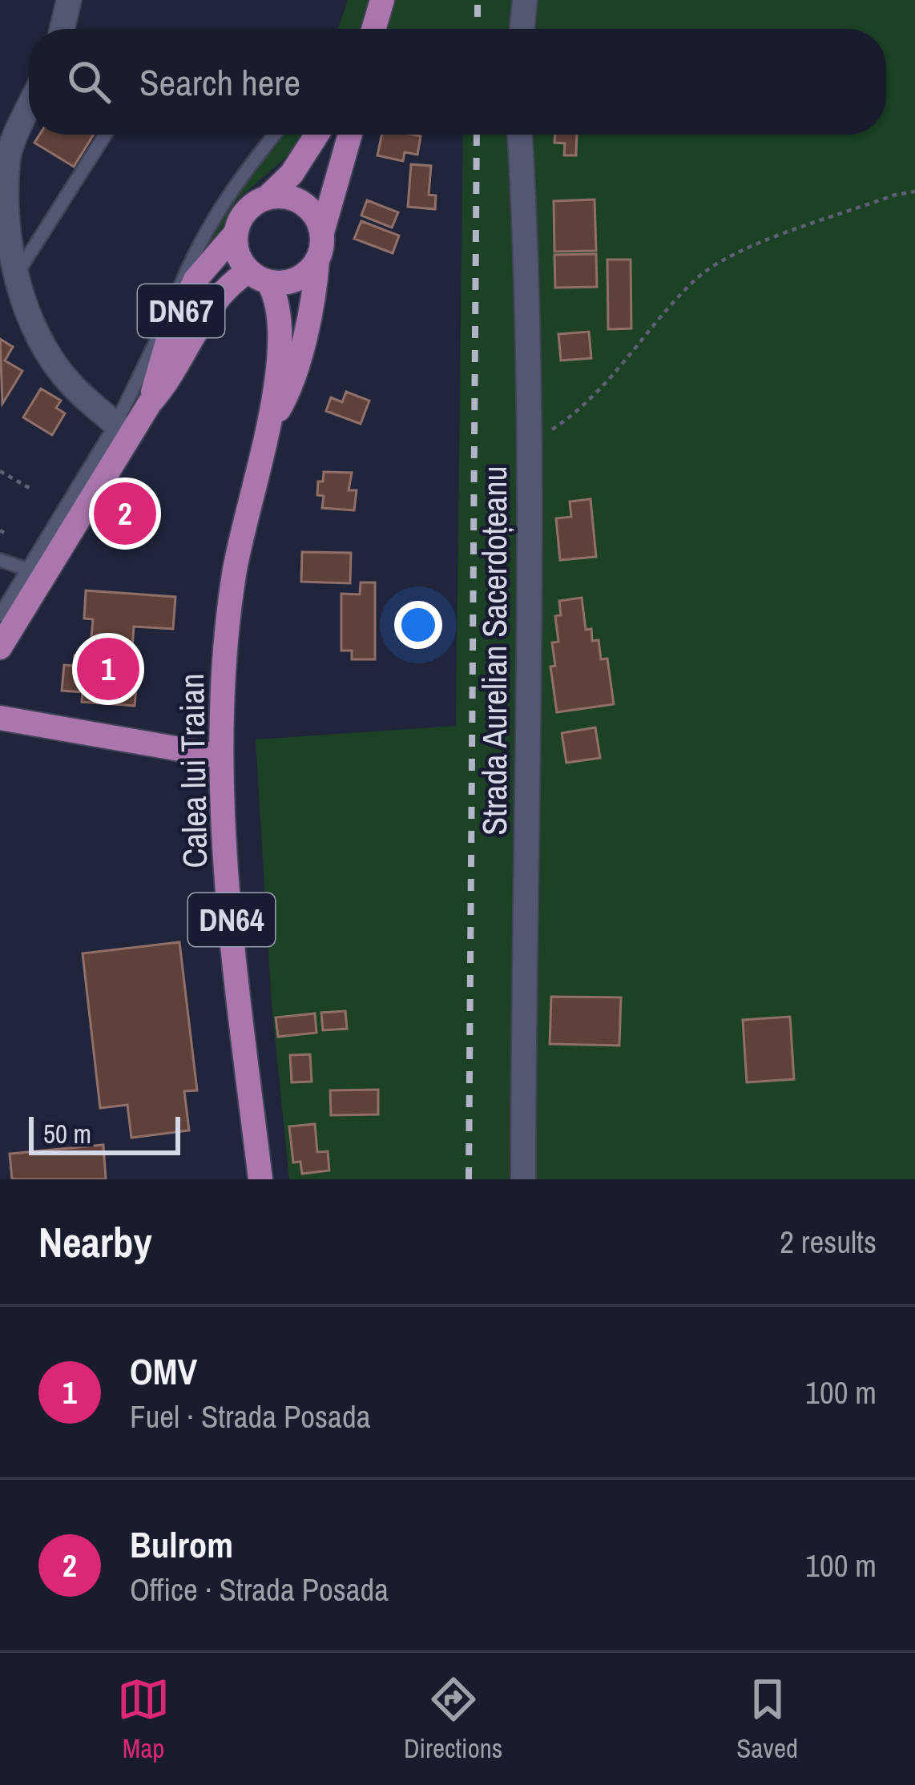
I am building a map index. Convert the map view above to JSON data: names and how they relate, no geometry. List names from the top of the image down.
{
  "streets": {
    "main road": ["DN67", "Calea lui Traian", "DN64"],
    "street": ["Strada Aurelian Sacerdoțeanu"]
  },
  "crossings": [
    ["DN67", "Calea lui Traian"]
  ],
  "scale_bar": "50 m",
  "page": {
    "search": "Search here",
    "pins": ["2", "1"],
    "scale": "50 m",
    "heading": ["Nearby", "2 results"],
    "list": [
      {
        "mark": "1",
        "name": "OMV",
        "note": "Fuel · Strada Posada",
        "value": "100 m"
      },
      {
        "mark": "2",
        "name": "Bulrom",
        "note": "Office · Strada Posada",
        "value": "100 m"
      }
    ],
    "nav": ["Map", "Directions", "Saved"]
  }
}
